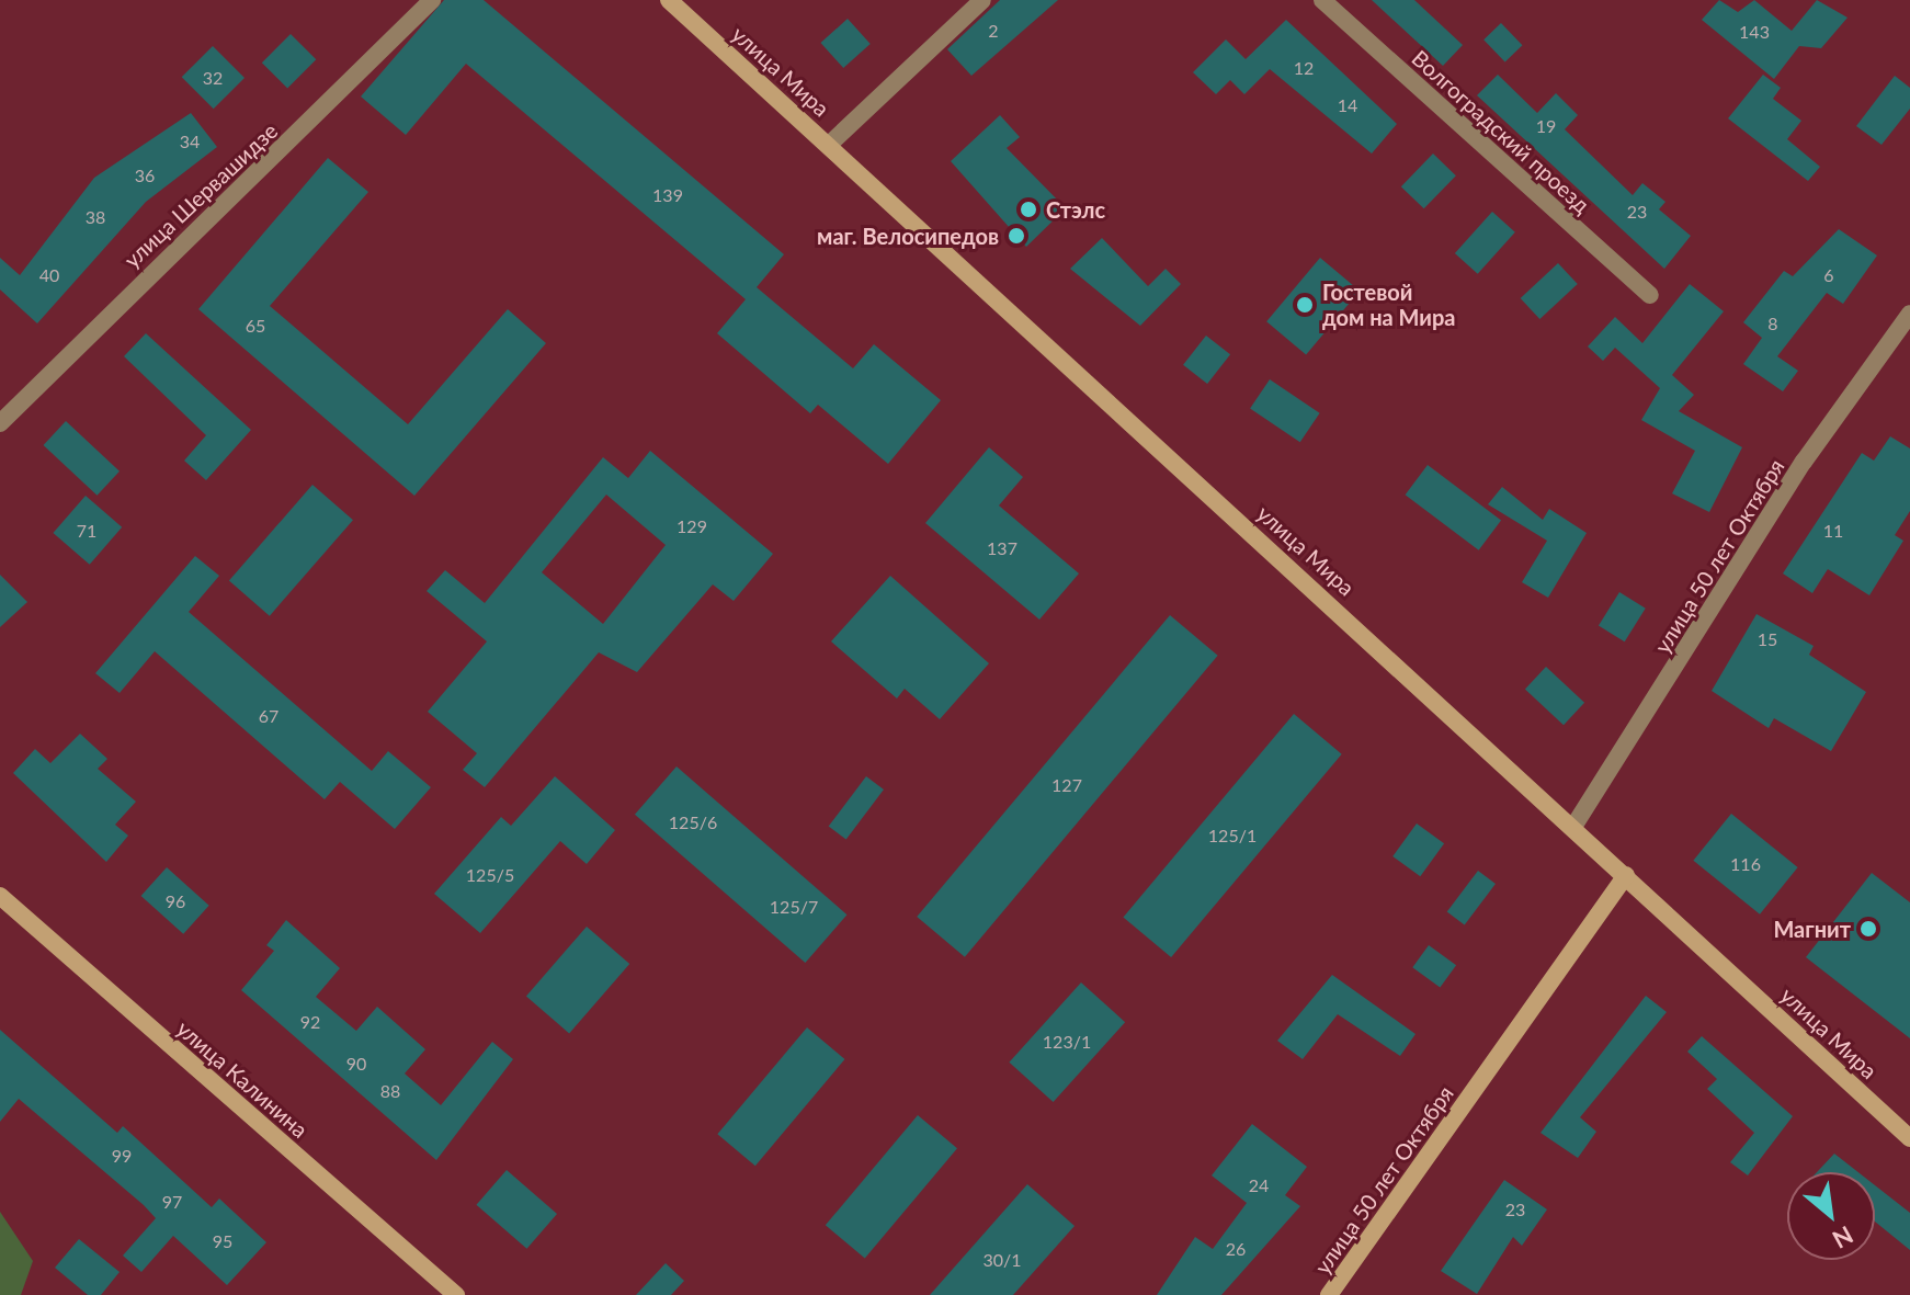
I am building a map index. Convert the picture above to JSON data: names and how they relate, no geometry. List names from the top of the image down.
{
  "streets": {
    "street": [
      "улица Мира",
      "Волгоградский проезд",
      "улица Шервашидзе",
      "улица 50 лет Октября",
      "улица Калинина"
    ]
  },
  "crossings": [
    ["улица Мира", "улица 50 лет Октября"]
  ],
  "places": [
    "Стэлс",
    "маг. Велосипедов",
    "Гостевой дом на Мира",
    "Магнит"
  ],
  "house_numbers": [
    "2",
    "143",
    "12",
    "32",
    "14",
    "19",
    "34",
    "36",
    "139",
    "23",
    "38",
    "40",
    "6",
    "8",
    "65",
    "129",
    "71",
    "11",
    "137",
    "15",
    "67",
    "127",
    "125/6",
    "125/1",
    "116",
    "125/5",
    "96",
    "125/7",
    "92",
    "123/1",
    "90",
    "88",
    "99",
    "24",
    "97",
    "23",
    "95",
    "26",
    "30/1"
  ],
  "north": "bottom right"
}
